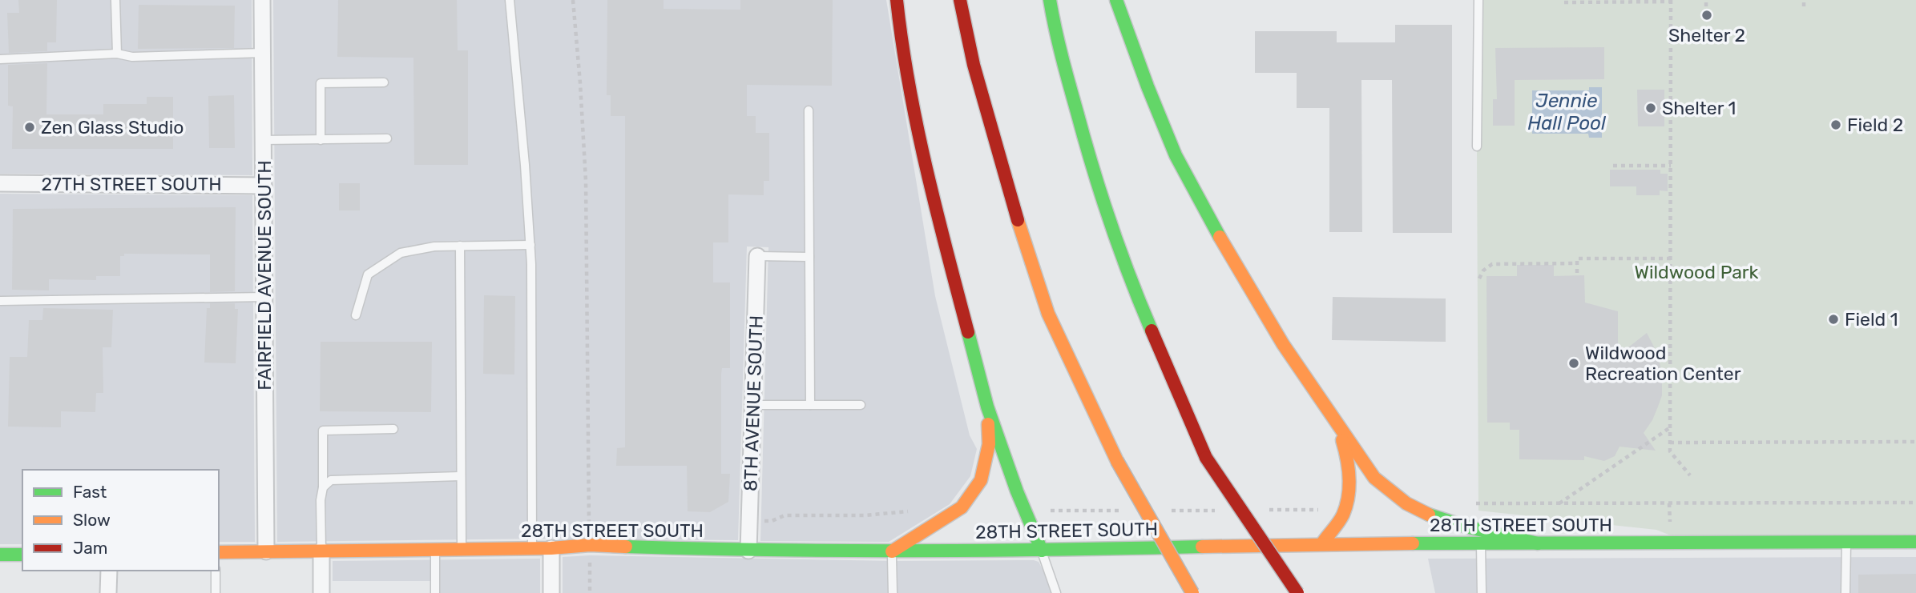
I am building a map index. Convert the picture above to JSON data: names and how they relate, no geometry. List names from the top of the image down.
{
  "streets": {
    "main road": ["28TH STREET SOUTH"],
    "street": ["27TH STREET SOUTH", "FAIRFIELD AVENUE SOUTH", "8TH AVENUE SOUTH"]
  },
  "crossings": [
    ["27TH STREET SOUTH", "FAIRFIELD AVENUE SOUTH"],
    ["FAIRFIELD AVENUE SOUTH", "28TH STREET SOUTH"],
    ["8TH AVENUE SOUTH", "28TH STREET SOUTH"]
  ],
  "water": ["Jennie Hall Pool"],
  "parks": ["Wildwood Park"],
  "places": [
    "Shelter 2",
    "Shelter 1",
    "Field 2",
    "Zen Glass Studio",
    "Field 1",
    "Wildwood Recreation Center"
  ],
  "legend": ["Fast", "Slow", "Jam"]
}
